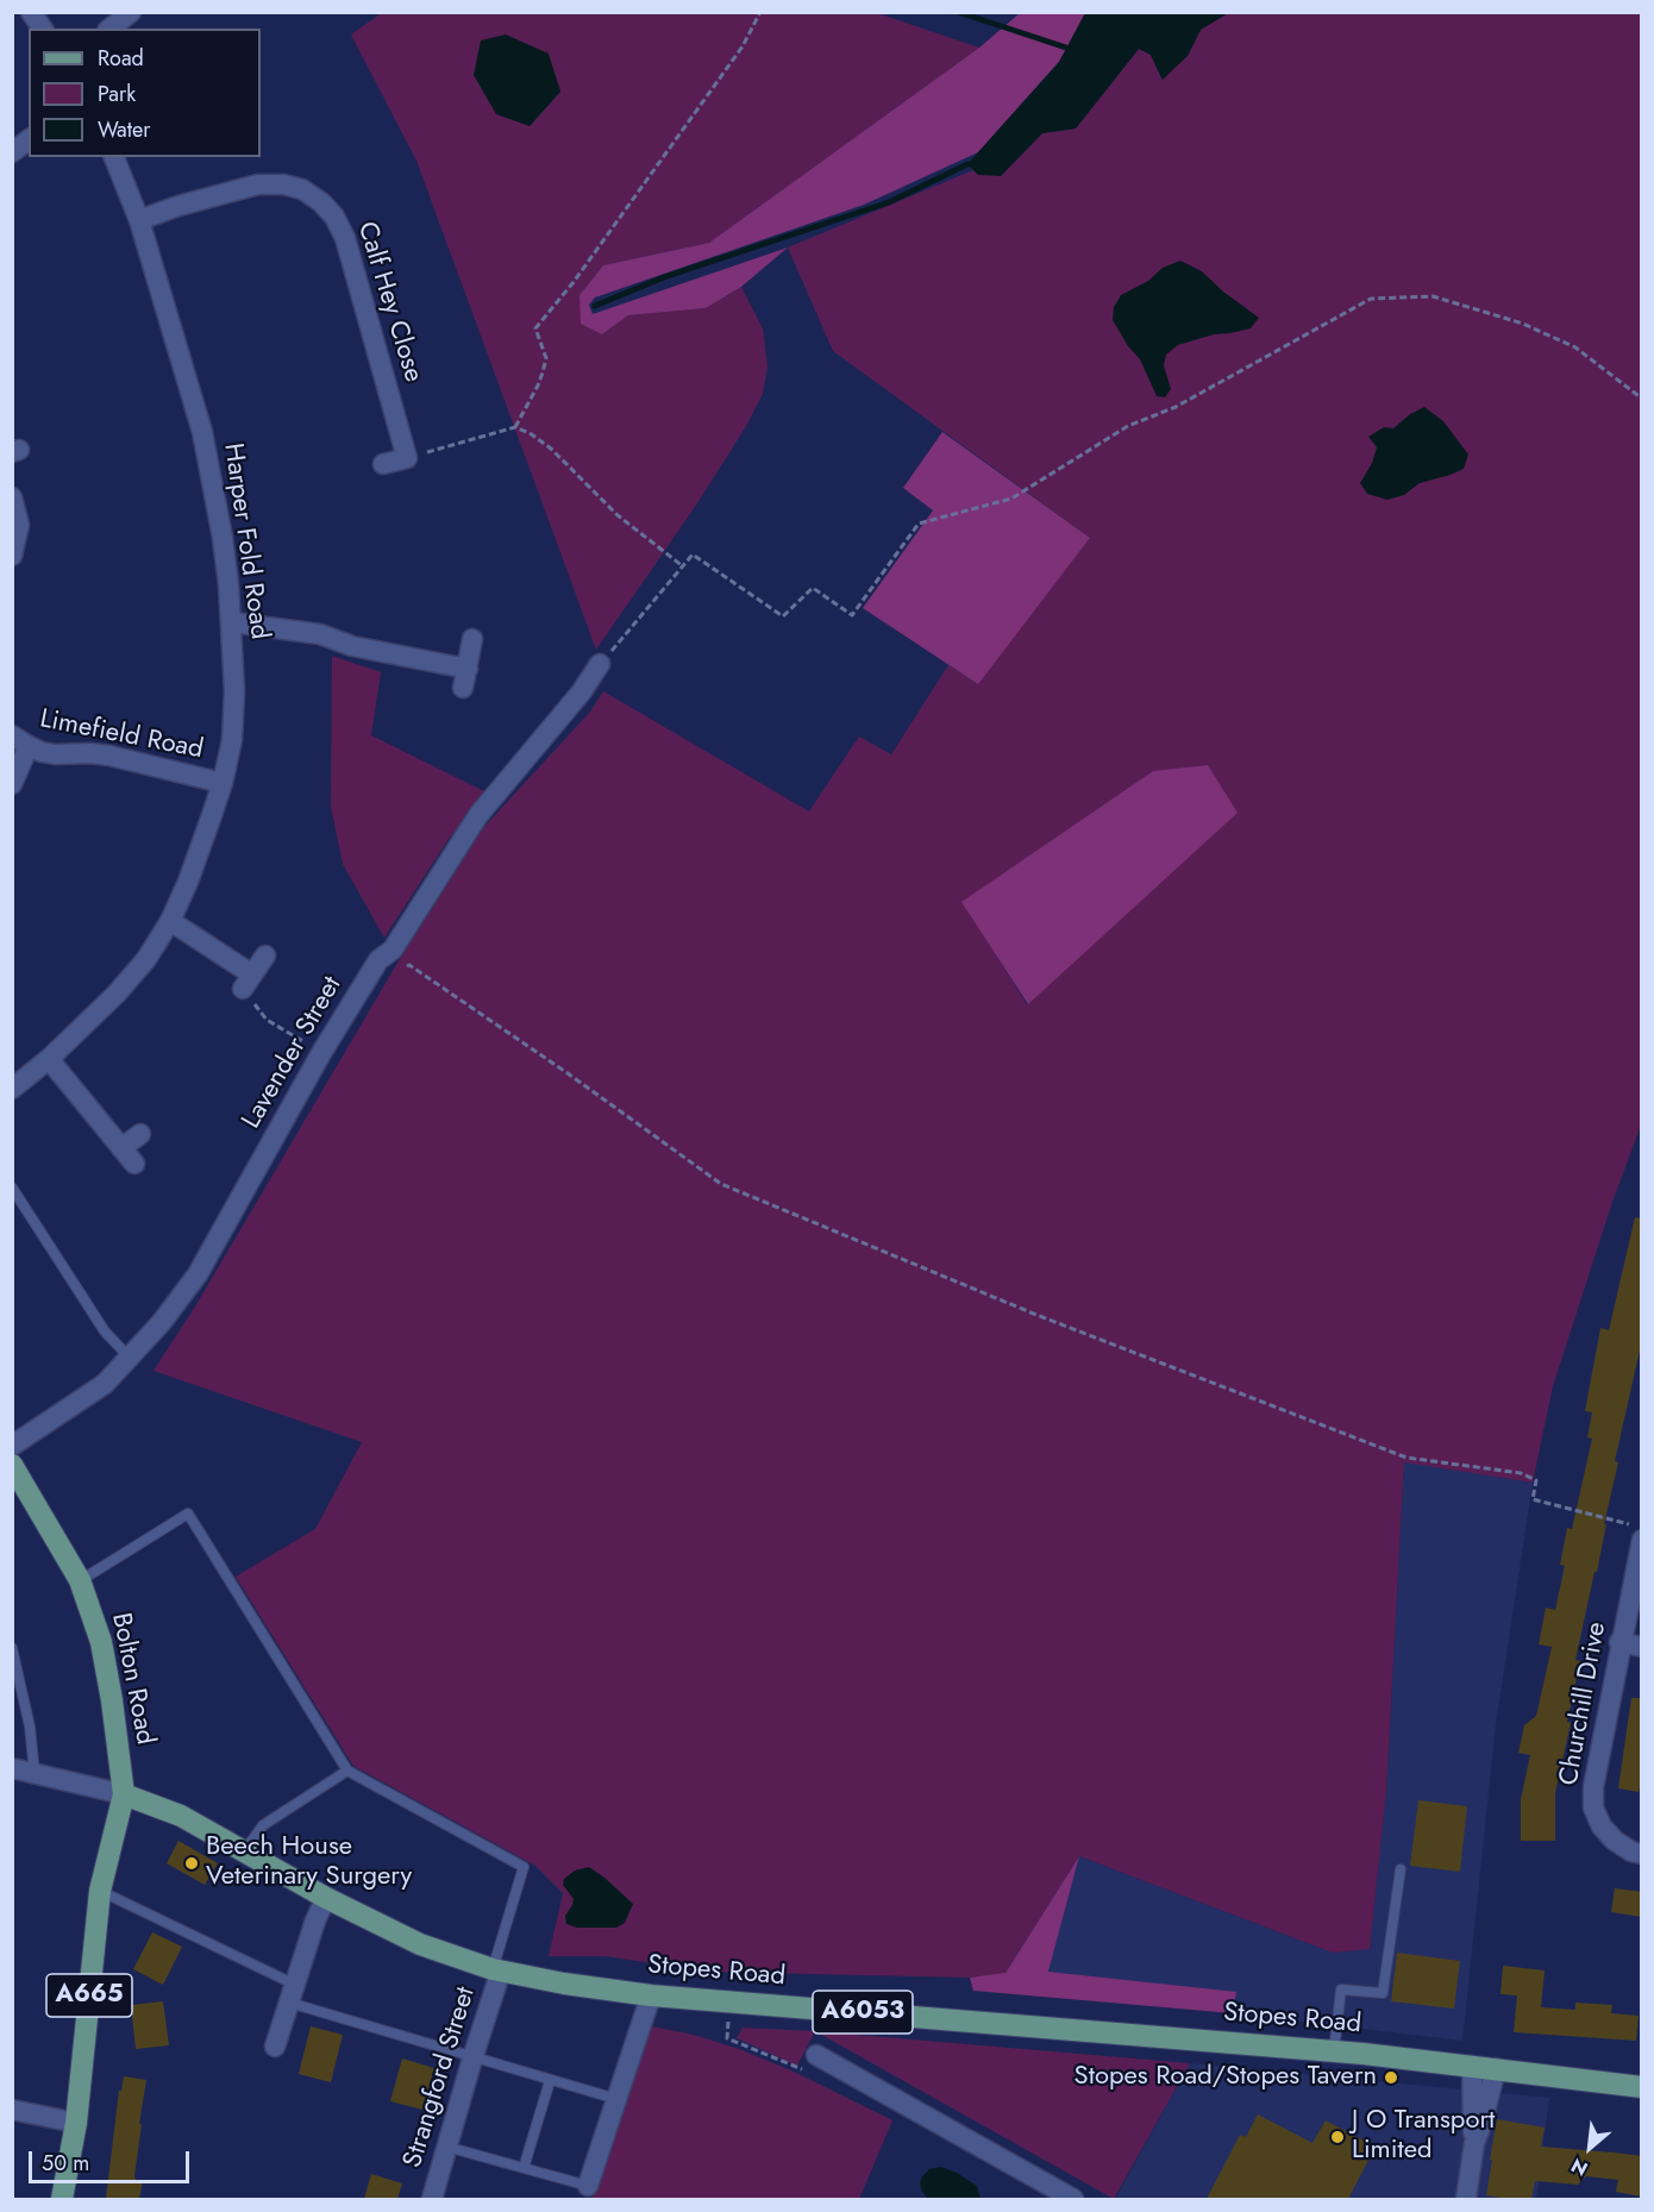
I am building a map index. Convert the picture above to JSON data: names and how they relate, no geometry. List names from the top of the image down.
{
  "streets": {
    "main road": [
      "Bolton Road",
      "Stopes Road",
      "A665",
      "A6053"
    ],
    "street": [
      "Calf Hey Close",
      "Harper Fold Road",
      "Limefield Road",
      "Lavender Street",
      "Churchill Drive",
      "Strangford Street"
    ]
  },
  "crossings": [
    ["Calf Hey Close", "Harper Fold Road"],
    ["Harper Fold Road", "Limefield Road"],
    ["Bolton Road", "Stopes Road"],
    ["Bolton Road", "A665"],
    ["Stopes Road", "A665"],
    ["Stopes Road", "Strangford Street"]
  ],
  "places": ["Beech House Veterinary Surgery", "Stopes Road/Stopes Tavern", "J O Transport Limited"],
  "legend": ["Road", "Park", "Water"],
  "scale_bar": "50 m",
  "north": "bottom left"
}
